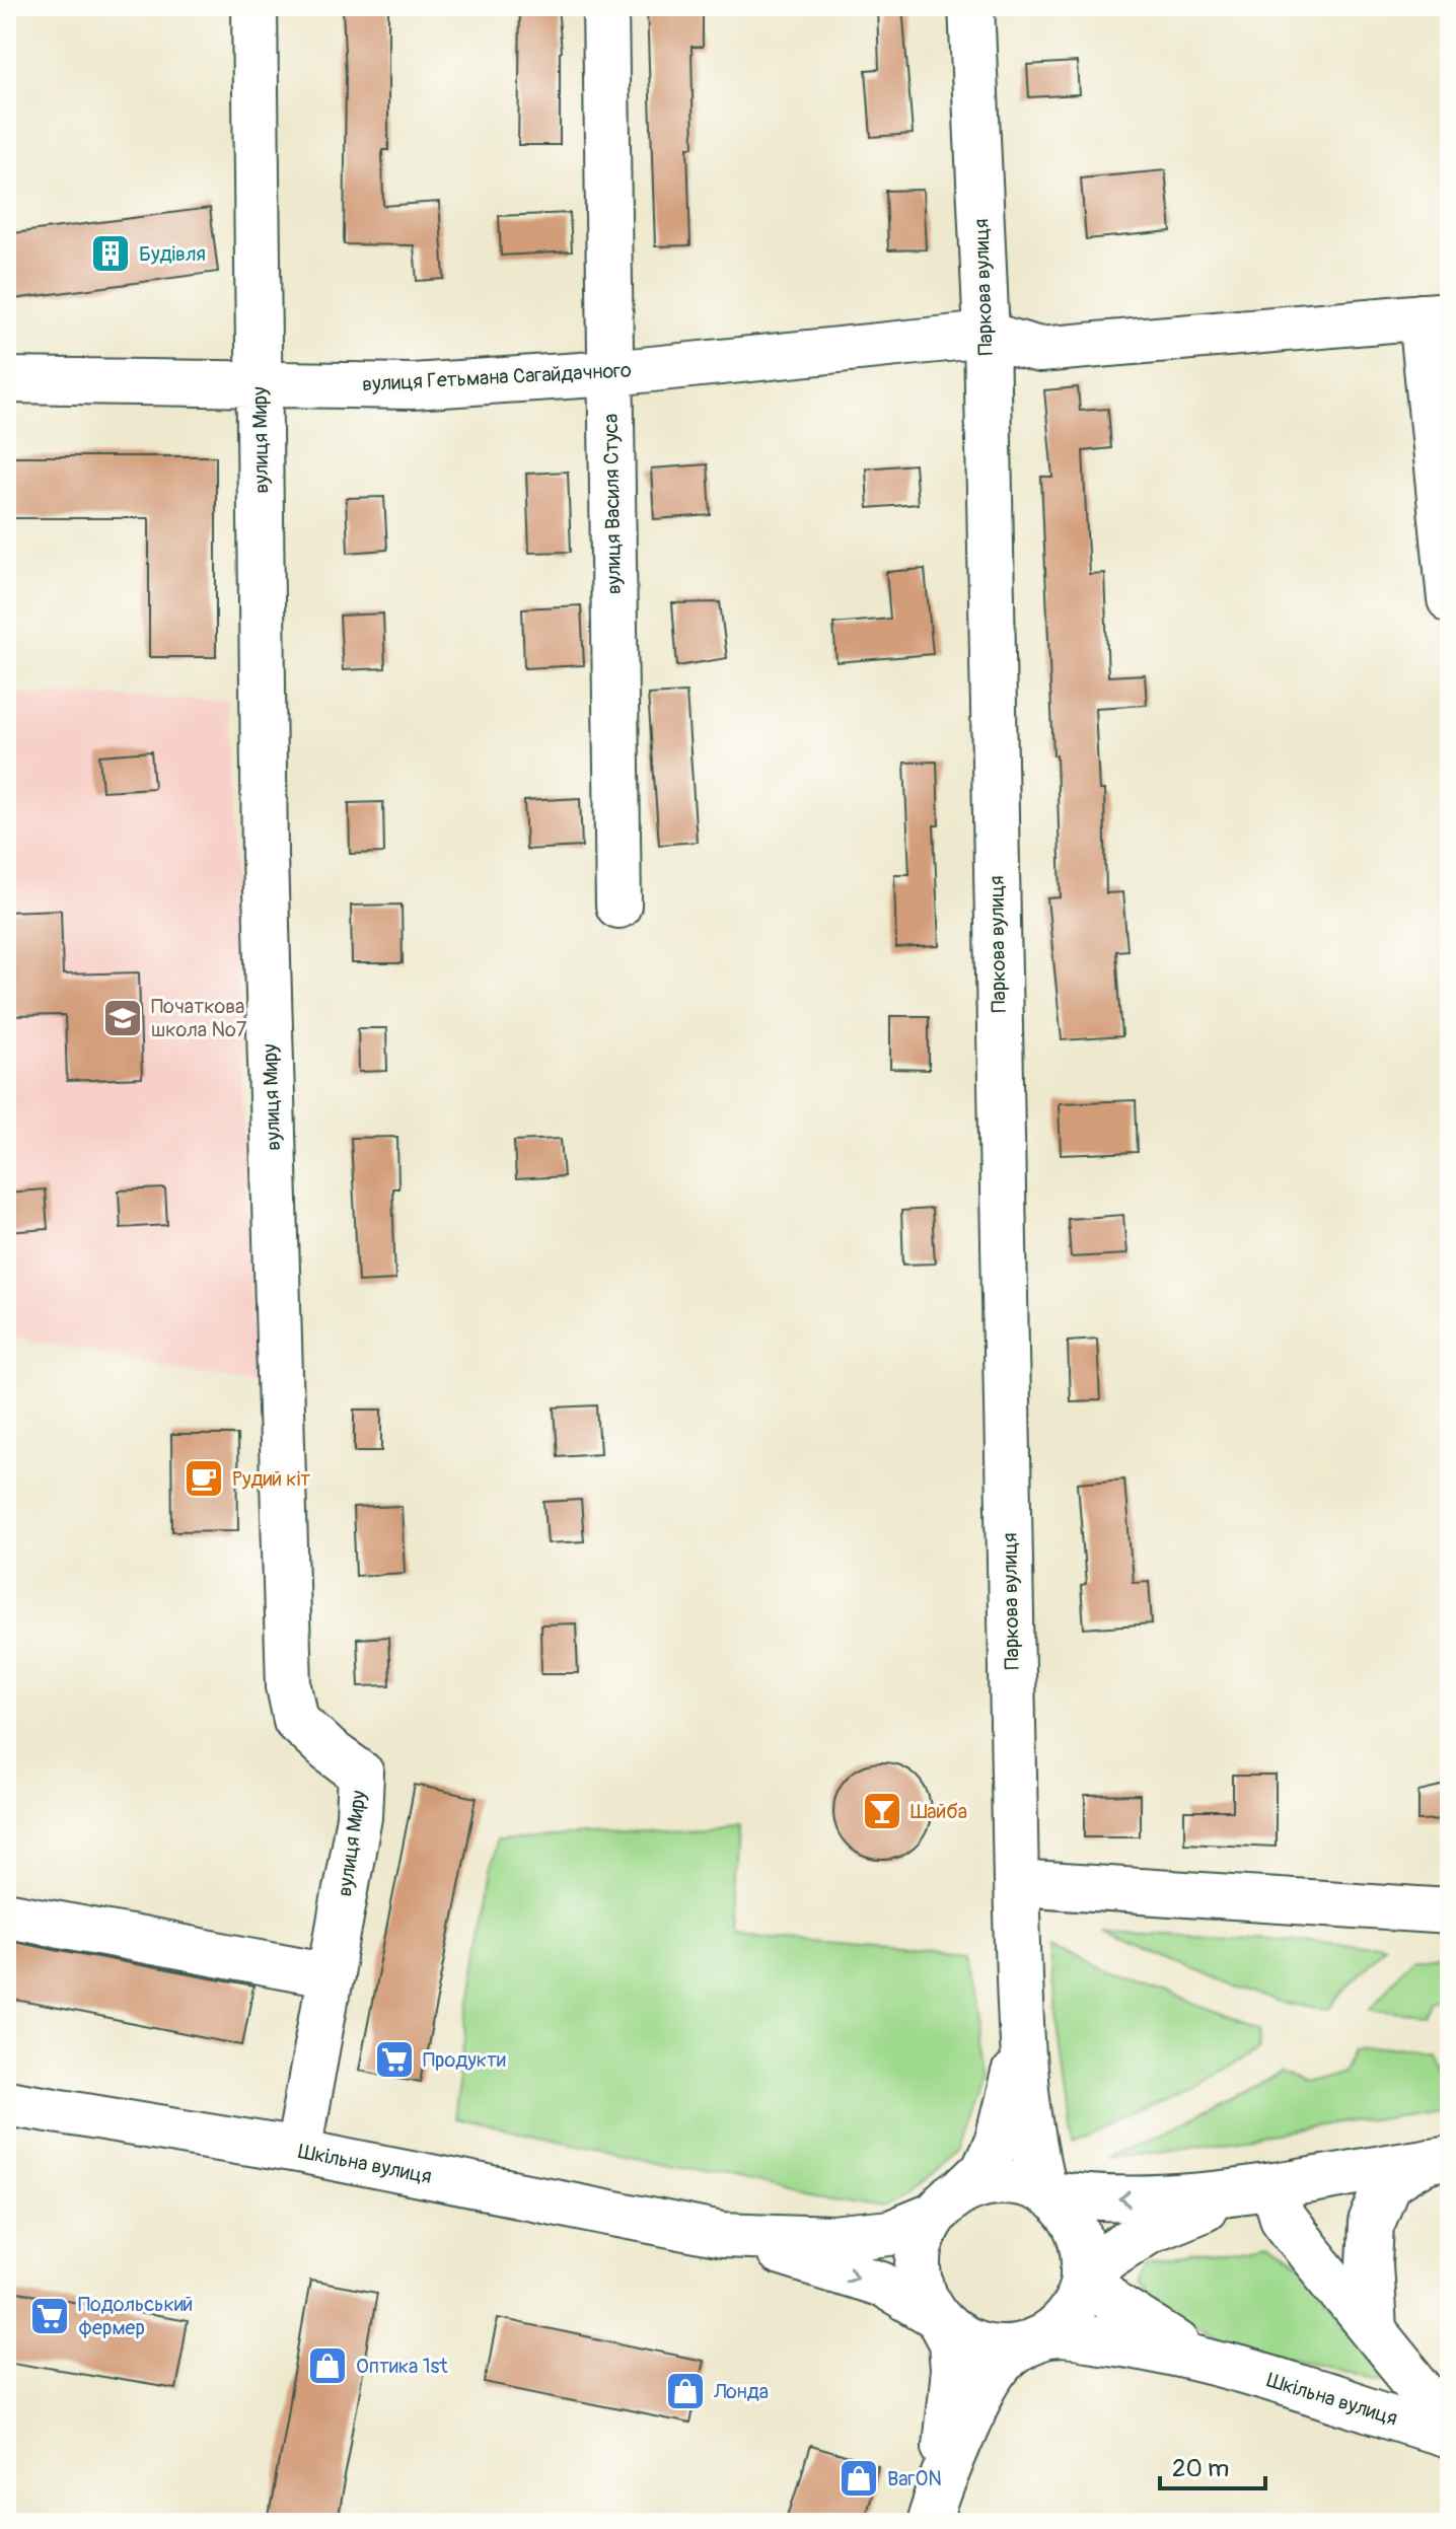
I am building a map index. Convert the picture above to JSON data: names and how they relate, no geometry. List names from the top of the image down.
{
  "streets": {
    "street": [
      "Паркова вулиця",
      "вулиця Гетьмана Сагайдачного",
      "вулиця Миру",
      "вулиця Василя Стуса",
      "Шкільна вулиця"
    ]
  },
  "crossings": [
    ["Паркова вулиця", "вулиця Гетьмана Сагайдачного"],
    ["вулиця Гетьмана Сагайдачного", "вулиця Миру"],
    ["вулиця Гетьмана Сагайдачного", "вулиця Василя Стуса"],
    ["вулиця Миру", "Шкільна вулиця"]
  ],
  "places": {
    "building": ["Будівля"],
    "school or university": ["Початкова школа №7"],
    "cafe": ["Рудий кіт"],
    "bar": ["Шайба"],
    "supermarket": ["Продукти", "Подольський фермер"],
    "shop": ["Оптика 1st", "Лонда", "ВагON"]
  },
  "scale_bar": "20 m"
}
